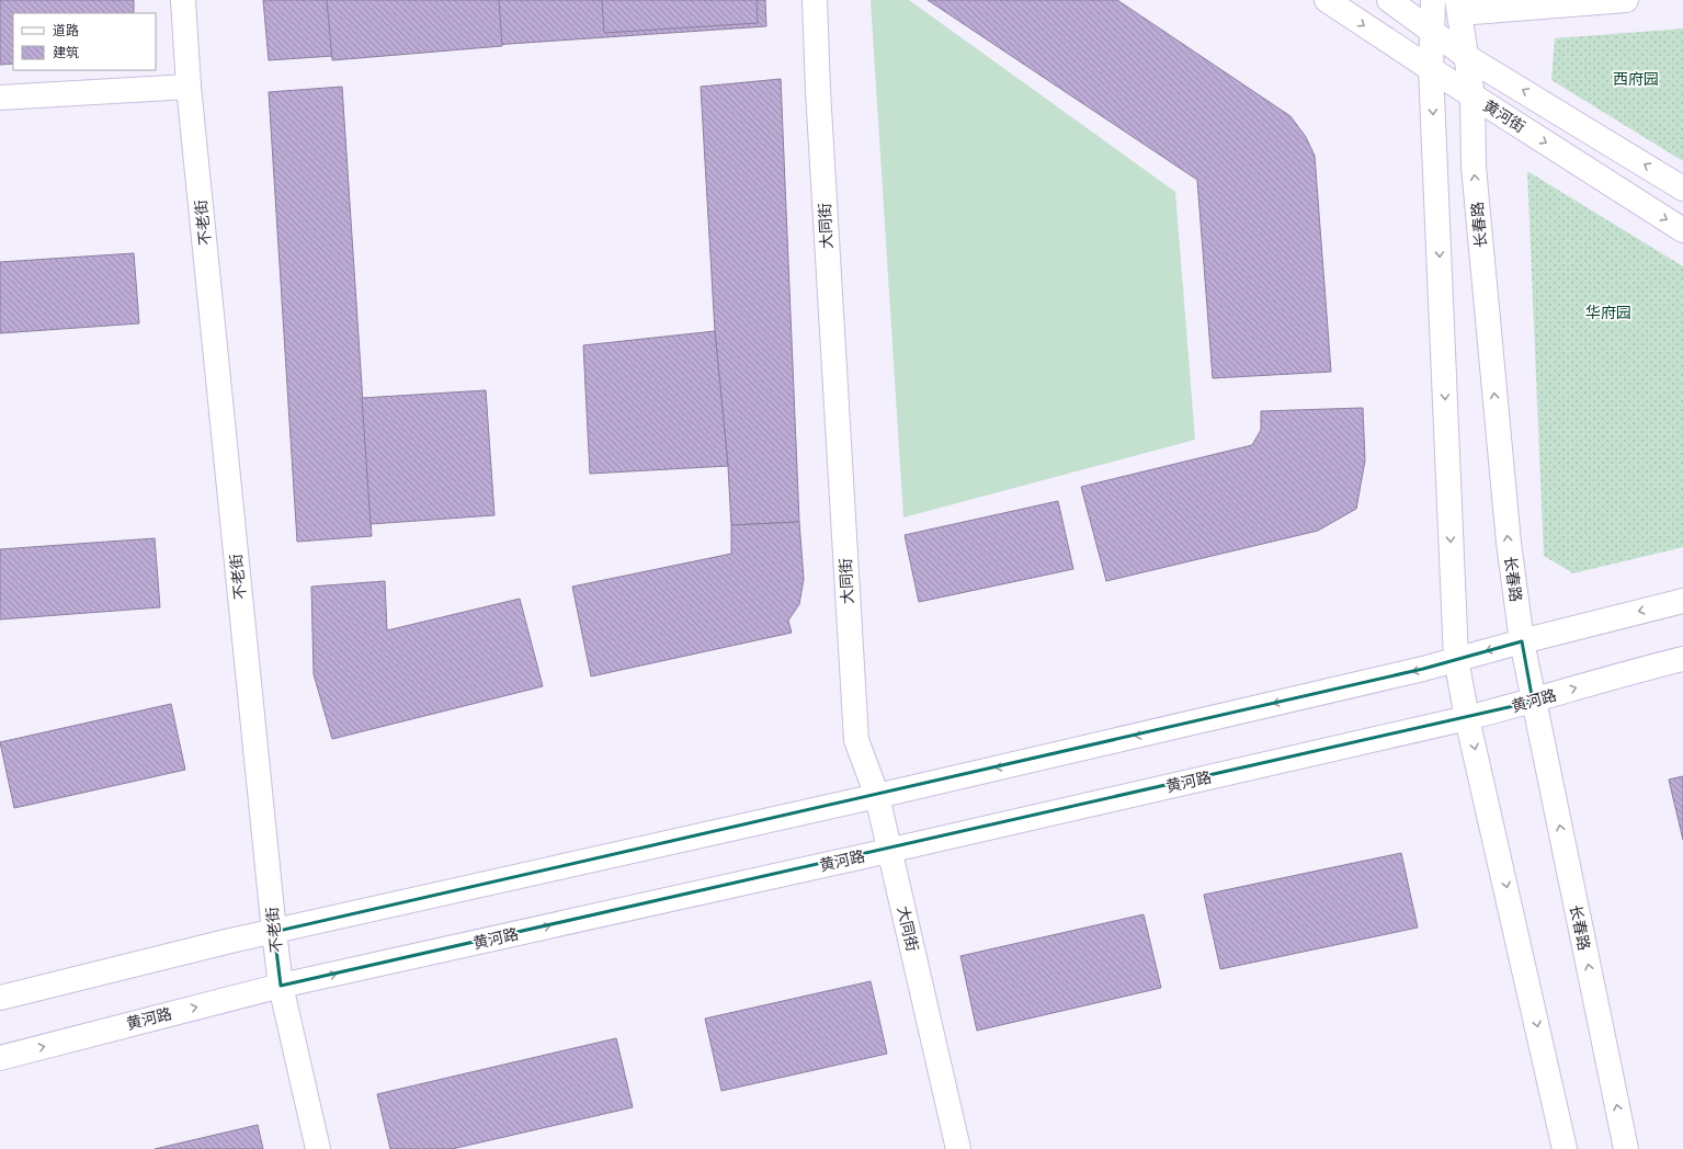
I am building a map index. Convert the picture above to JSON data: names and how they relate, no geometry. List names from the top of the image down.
{
  "streets": {
    "main road": [
      "黄河街",
      "不老街",
      "长春路",
      "大同街",
      "黄河路"
    ]
  },
  "crossings": [
    ["黄河街", "长春路"],
    ["不老街", "黄河路"],
    ["长春路", "黄河路"],
    ["大同街", "黄河路"]
  ],
  "parks": ["西府园", "华府园"],
  "legend": ["道路", "建筑"]
}
